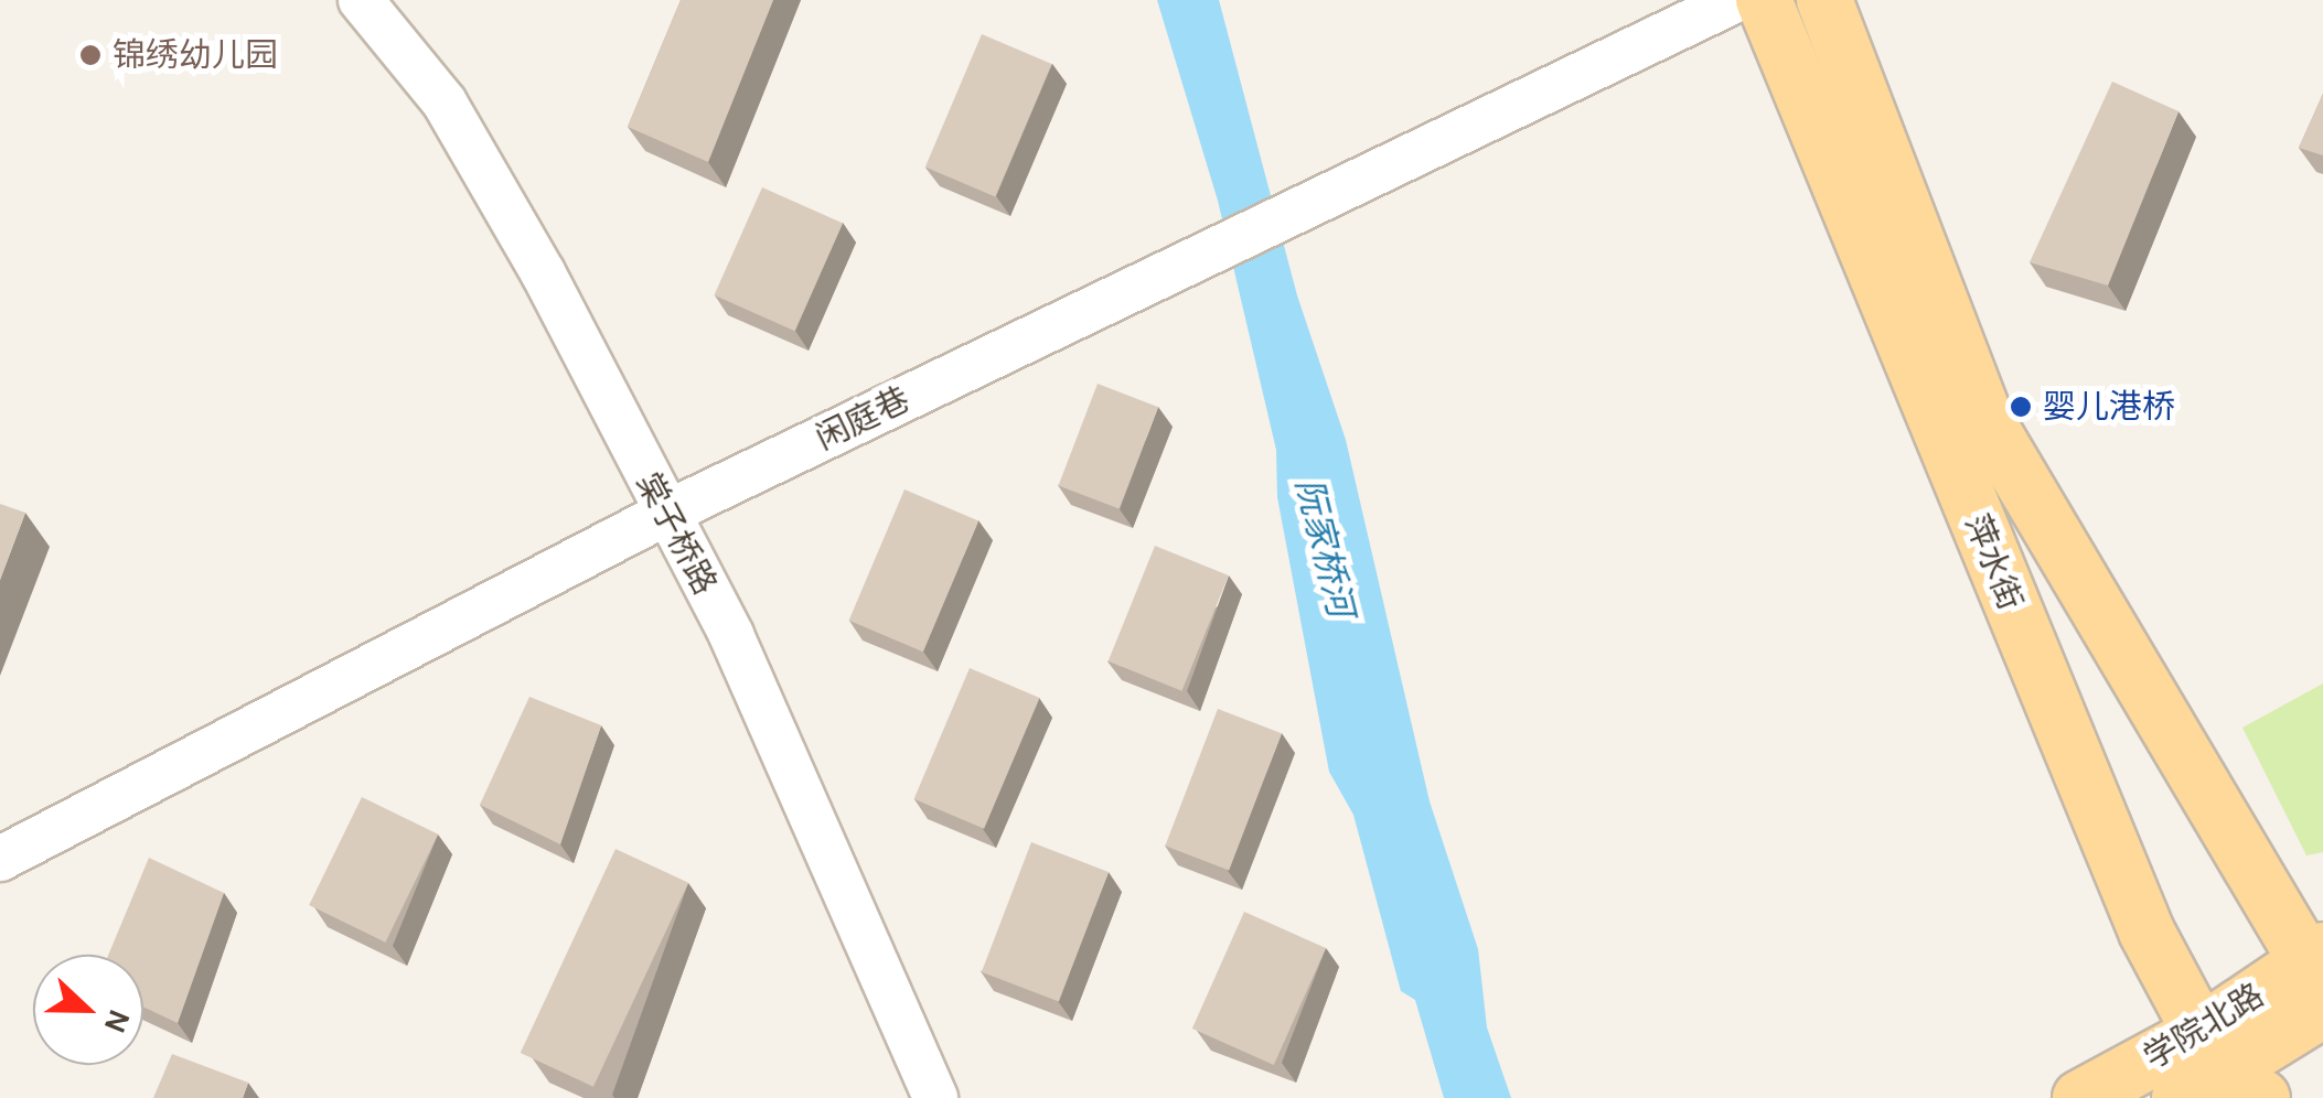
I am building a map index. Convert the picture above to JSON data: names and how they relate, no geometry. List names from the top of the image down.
{
  "streets": {
    "main road": ["萍水街", "学院北路"],
    "street": ["闲庭巷", "棠子桥路"]
  },
  "crossings": [
    ["闲庭巷", "棠子桥路"],
    ["萍水街", "学院北路"]
  ],
  "water": ["阮家桥河"],
  "places": ["锦绣幼儿园", "婴儿港桥"],
  "north": "right"
}
